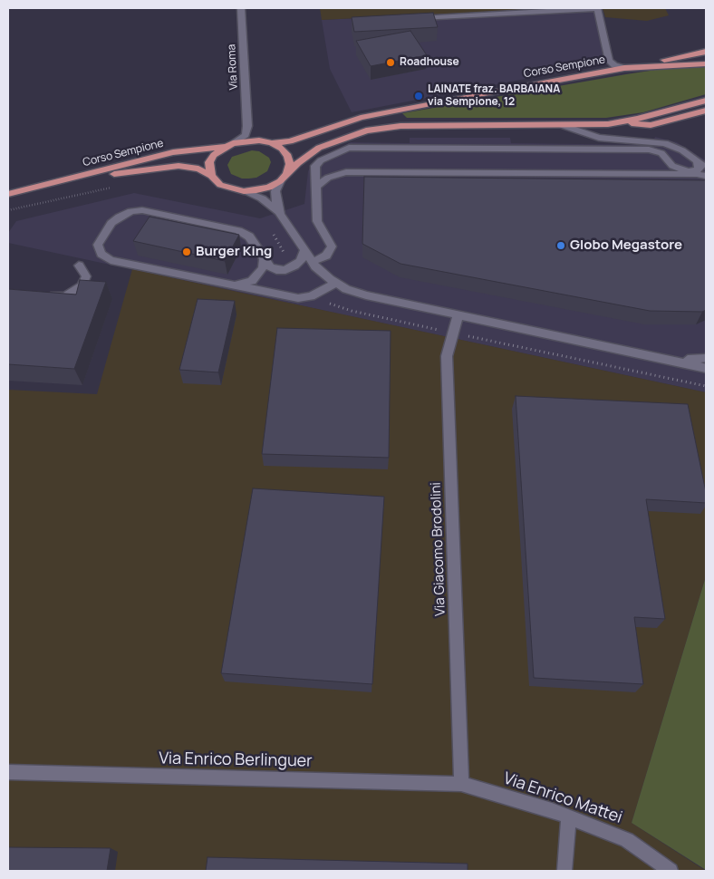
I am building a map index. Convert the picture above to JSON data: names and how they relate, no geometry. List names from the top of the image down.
{
  "streets": {
    "main road": ["Corso Sempione"],
    "street": [
      "Via Roma",
      "Via Giacomo Brodolini",
      "Via Enrico Berlinguer",
      "Via Enrico Mattei"
    ]
  },
  "crossings": [
    ["Via Giacomo Brodolini", "Via Enrico Berlinguer"],
    ["Via Giacomo Brodolini", "Via Enrico Mattei"],
    ["Via Enrico Berlinguer", "Via Enrico Mattei"]
  ],
  "places": [
    "Roadhouse",
    "LAINATE fraz. BARBAIANA via Sempione, 12",
    "Globo Megastore",
    "Burger King"
  ]
}
